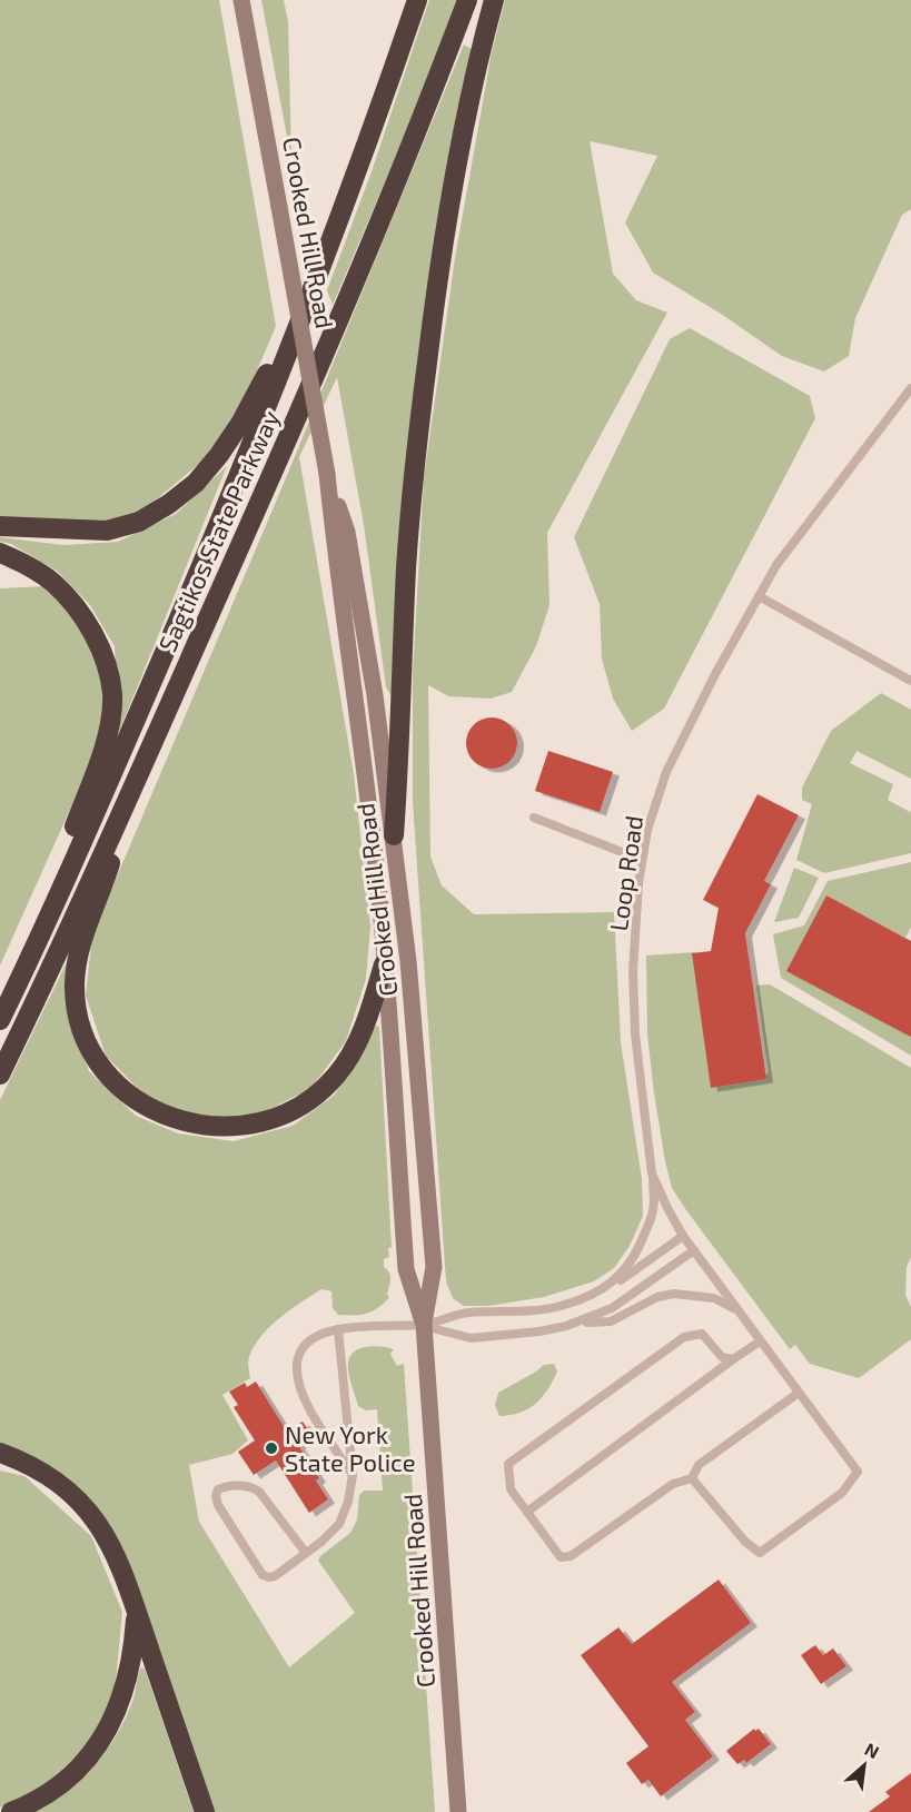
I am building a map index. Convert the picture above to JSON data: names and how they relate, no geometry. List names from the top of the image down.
{
  "streets": {
    "highway": ["Sagtikos State Parkway"],
    "main road": ["Crooked Hill Road"],
    "lane": ["Loop Road"]
  },
  "places": ["New York State Police"],
  "north": "top right"
}
